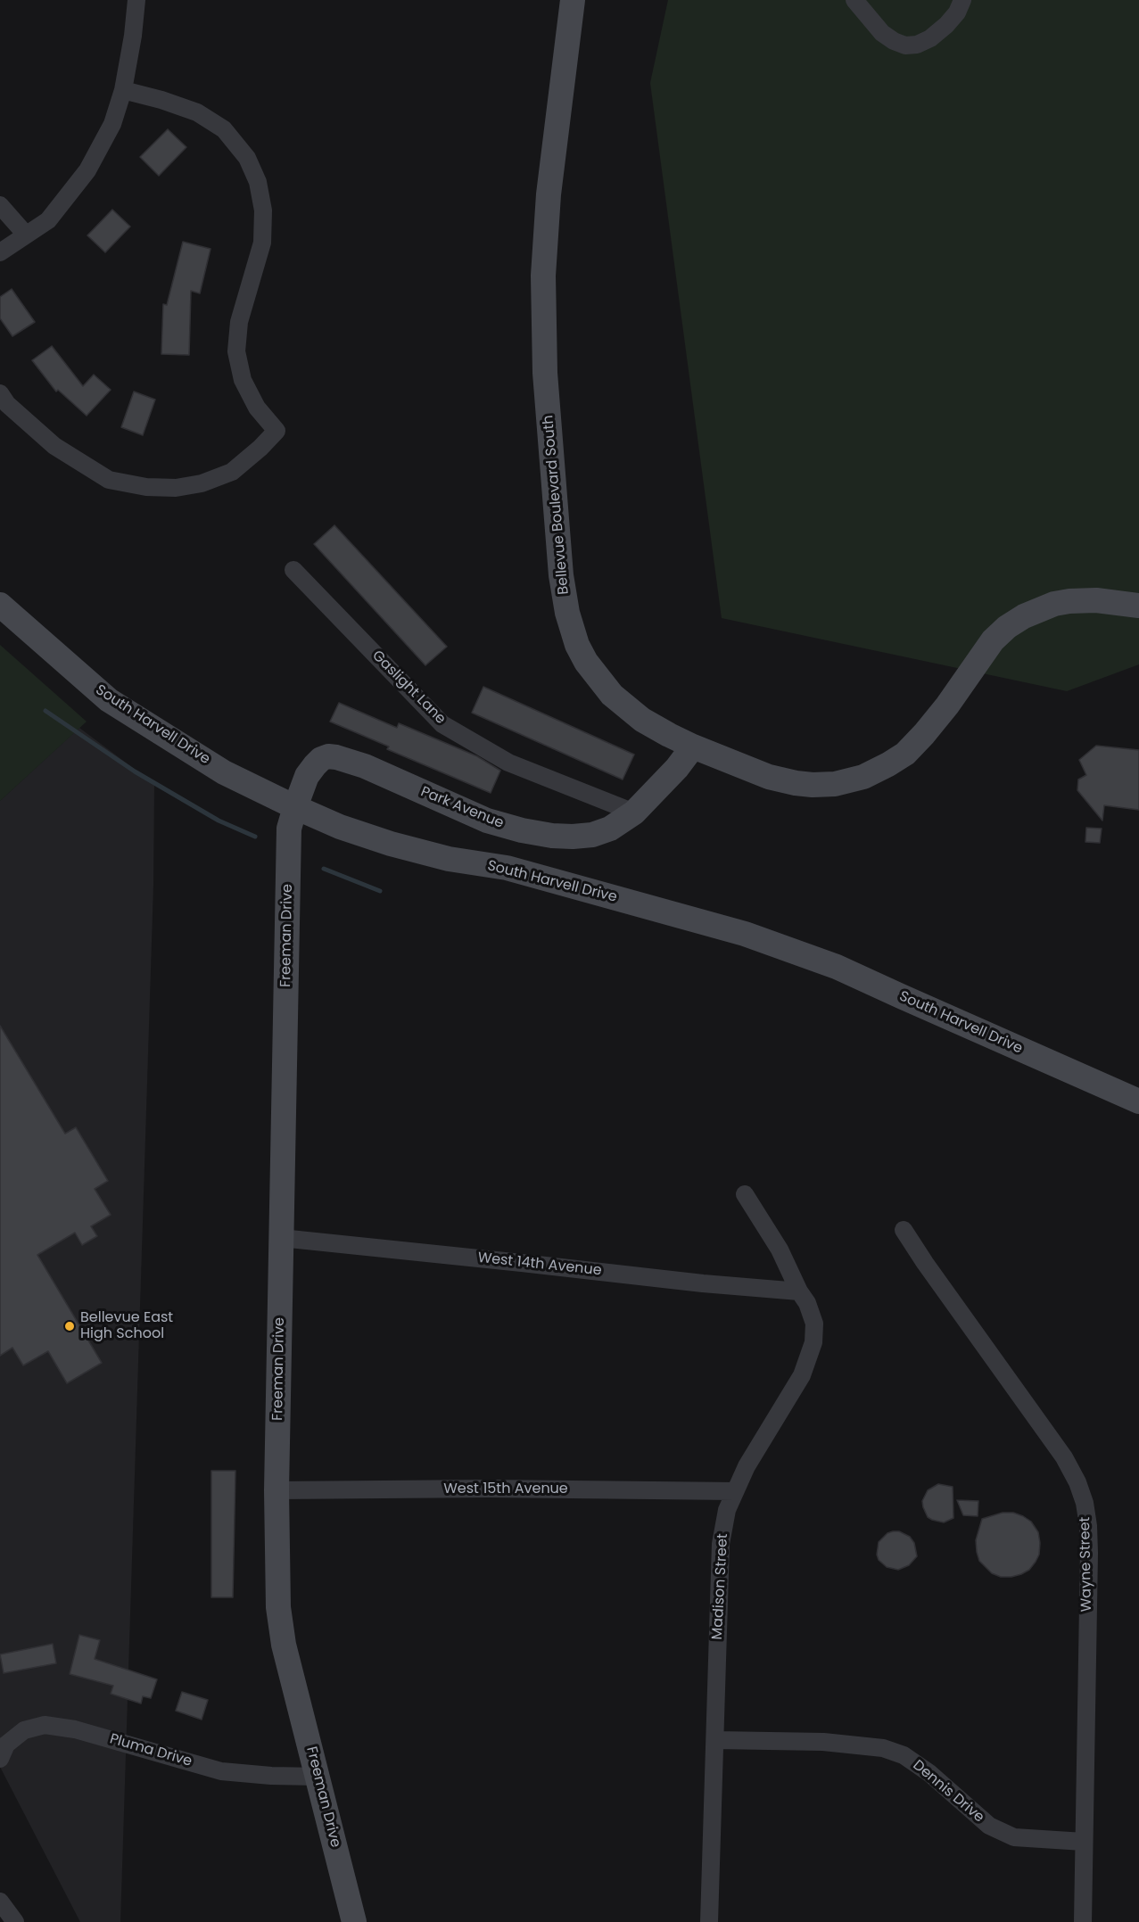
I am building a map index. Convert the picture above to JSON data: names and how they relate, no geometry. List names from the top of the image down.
{
  "streets": {
    "street": [
      "Bellevue Boulevard South",
      "Gaslight Lane",
      "South Harvell Drive",
      "Park Avenue",
      "Freeman Drive",
      "West 14th Avenue",
      "West 15th Avenue",
      "Wayne Street",
      "Madison Street",
      "Pluma Drive",
      "Dennis Drive"
    ]
  },
  "crossings": [
    ["Bellevue Boulevard South", "Park Avenue"],
    ["Gaslight Lane", "Park Avenue"],
    ["South Harvell Drive", "Park Avenue"],
    ["South Harvell Drive", "Freeman Drive"],
    ["Park Avenue", "Freeman Drive"],
    ["Freeman Drive", "West 14th Avenue"],
    ["Freeman Drive", "West 15th Avenue"],
    ["Freeman Drive", "Pluma Drive"],
    ["West 14th Avenue", "Madison Street"],
    ["West 15th Avenue", "Madison Street"],
    ["Wayne Street", "Dennis Drive"],
    ["Madison Street", "Dennis Drive"]
  ],
  "places": ["Bellevue East High School"]
}
